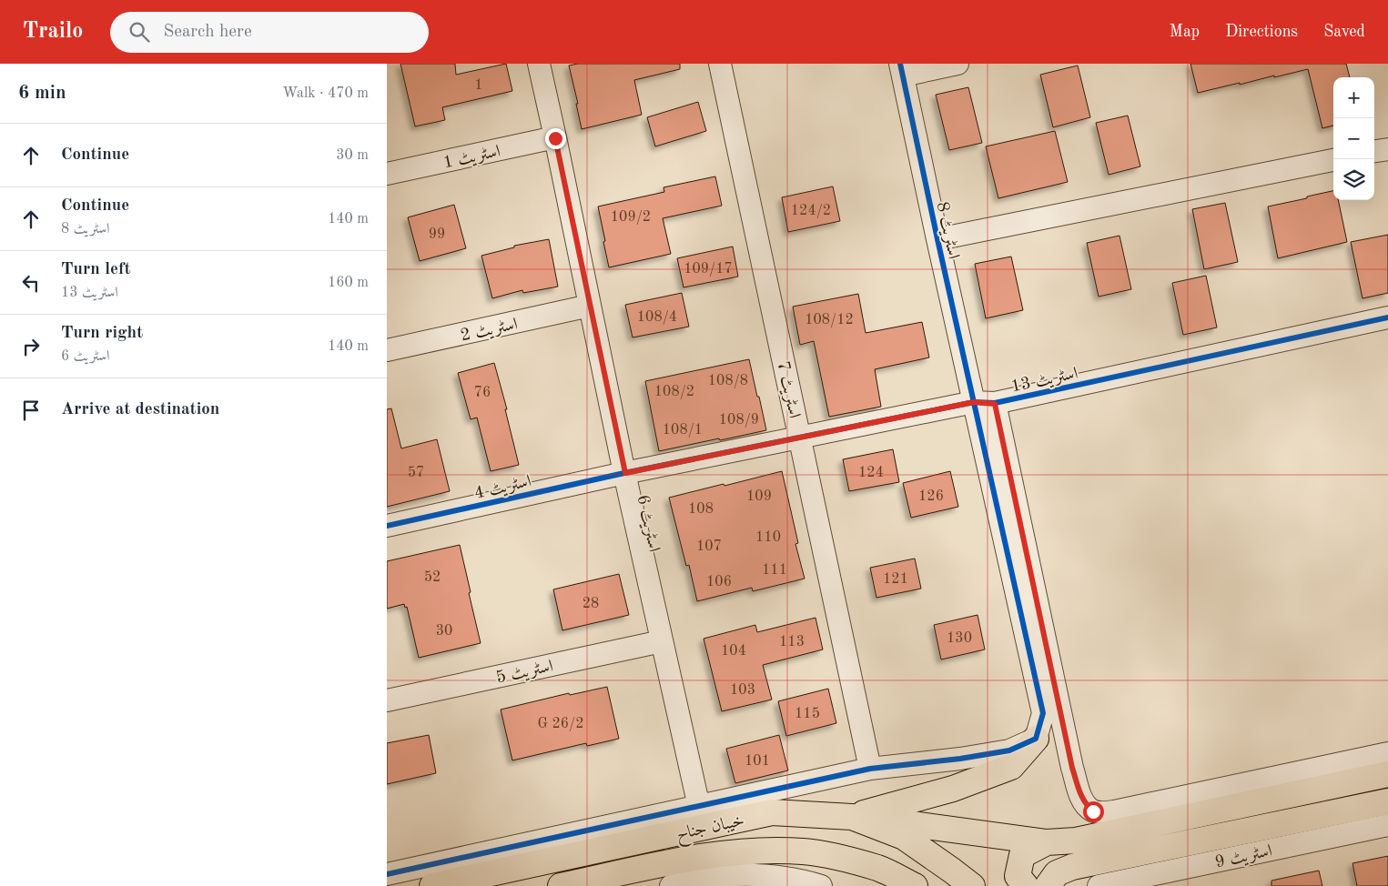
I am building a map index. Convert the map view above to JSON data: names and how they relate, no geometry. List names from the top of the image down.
{
  "streets": {
    "main road": ["خیبان جناح"],
    "street": [
      "اسٹریٹ 1",
      "اسٹریٹ 8",
      "اسٹریٹ 2",
      "اسٹریٹ 13",
      "اسٹریٹ 7",
      "اسٹریٹ 4",
      "اسٹریٹ 6",
      "اسٹریٹ 5",
      "اسٹریٹ 9"
    ]
  },
  "crossings": [
    ["اسٹریٹ 1", "اسٹریٹ 6"],
    ["اسٹریٹ 8", "اسٹریٹ 13"],
    ["اسٹریٹ 2", "اسٹریٹ 6"],
    ["اسٹریٹ 13", "اسٹریٹ 7"],
    ["اسٹریٹ 13", "اسٹریٹ 4"],
    ["اسٹریٹ 13", "اسٹریٹ 6"],
    ["اسٹریٹ 4", "اسٹریٹ 6"],
    ["اسٹریٹ 6", "اسٹریٹ 5"]
  ],
  "house_numbers": [
    "1",
    "124/2",
    "109/2",
    "99",
    "109/17",
    "108/4",
    "108/12",
    "108/8",
    "108/2",
    "76",
    "108/9",
    "108/1",
    "57",
    "124",
    "109",
    "126",
    "108",
    "110",
    "107",
    "111",
    "52",
    "121",
    "106",
    "28",
    "30",
    "130",
    "113",
    "104",
    "103",
    "115",
    "G 26/2",
    "101"
  ],
  "page": {
    "header": "Trailo",
    "search": "Search here",
    "nav": ["Map", "Directions", "Saved"],
    "heading": ["6 min", "Walk · 470 m"],
    "map_buttons": ["+", "−"],
    "list": [
      ["Continue", "30 m"],
      ["Continue", "اسٹریٹ 8", "140 m"],
      ["Turn left", "اسٹریٹ 13", "160 m"],
      ["Turn right", "اسٹریٹ 6", "140 m"],
      "Arrive at destination"
    ]
  }
}
